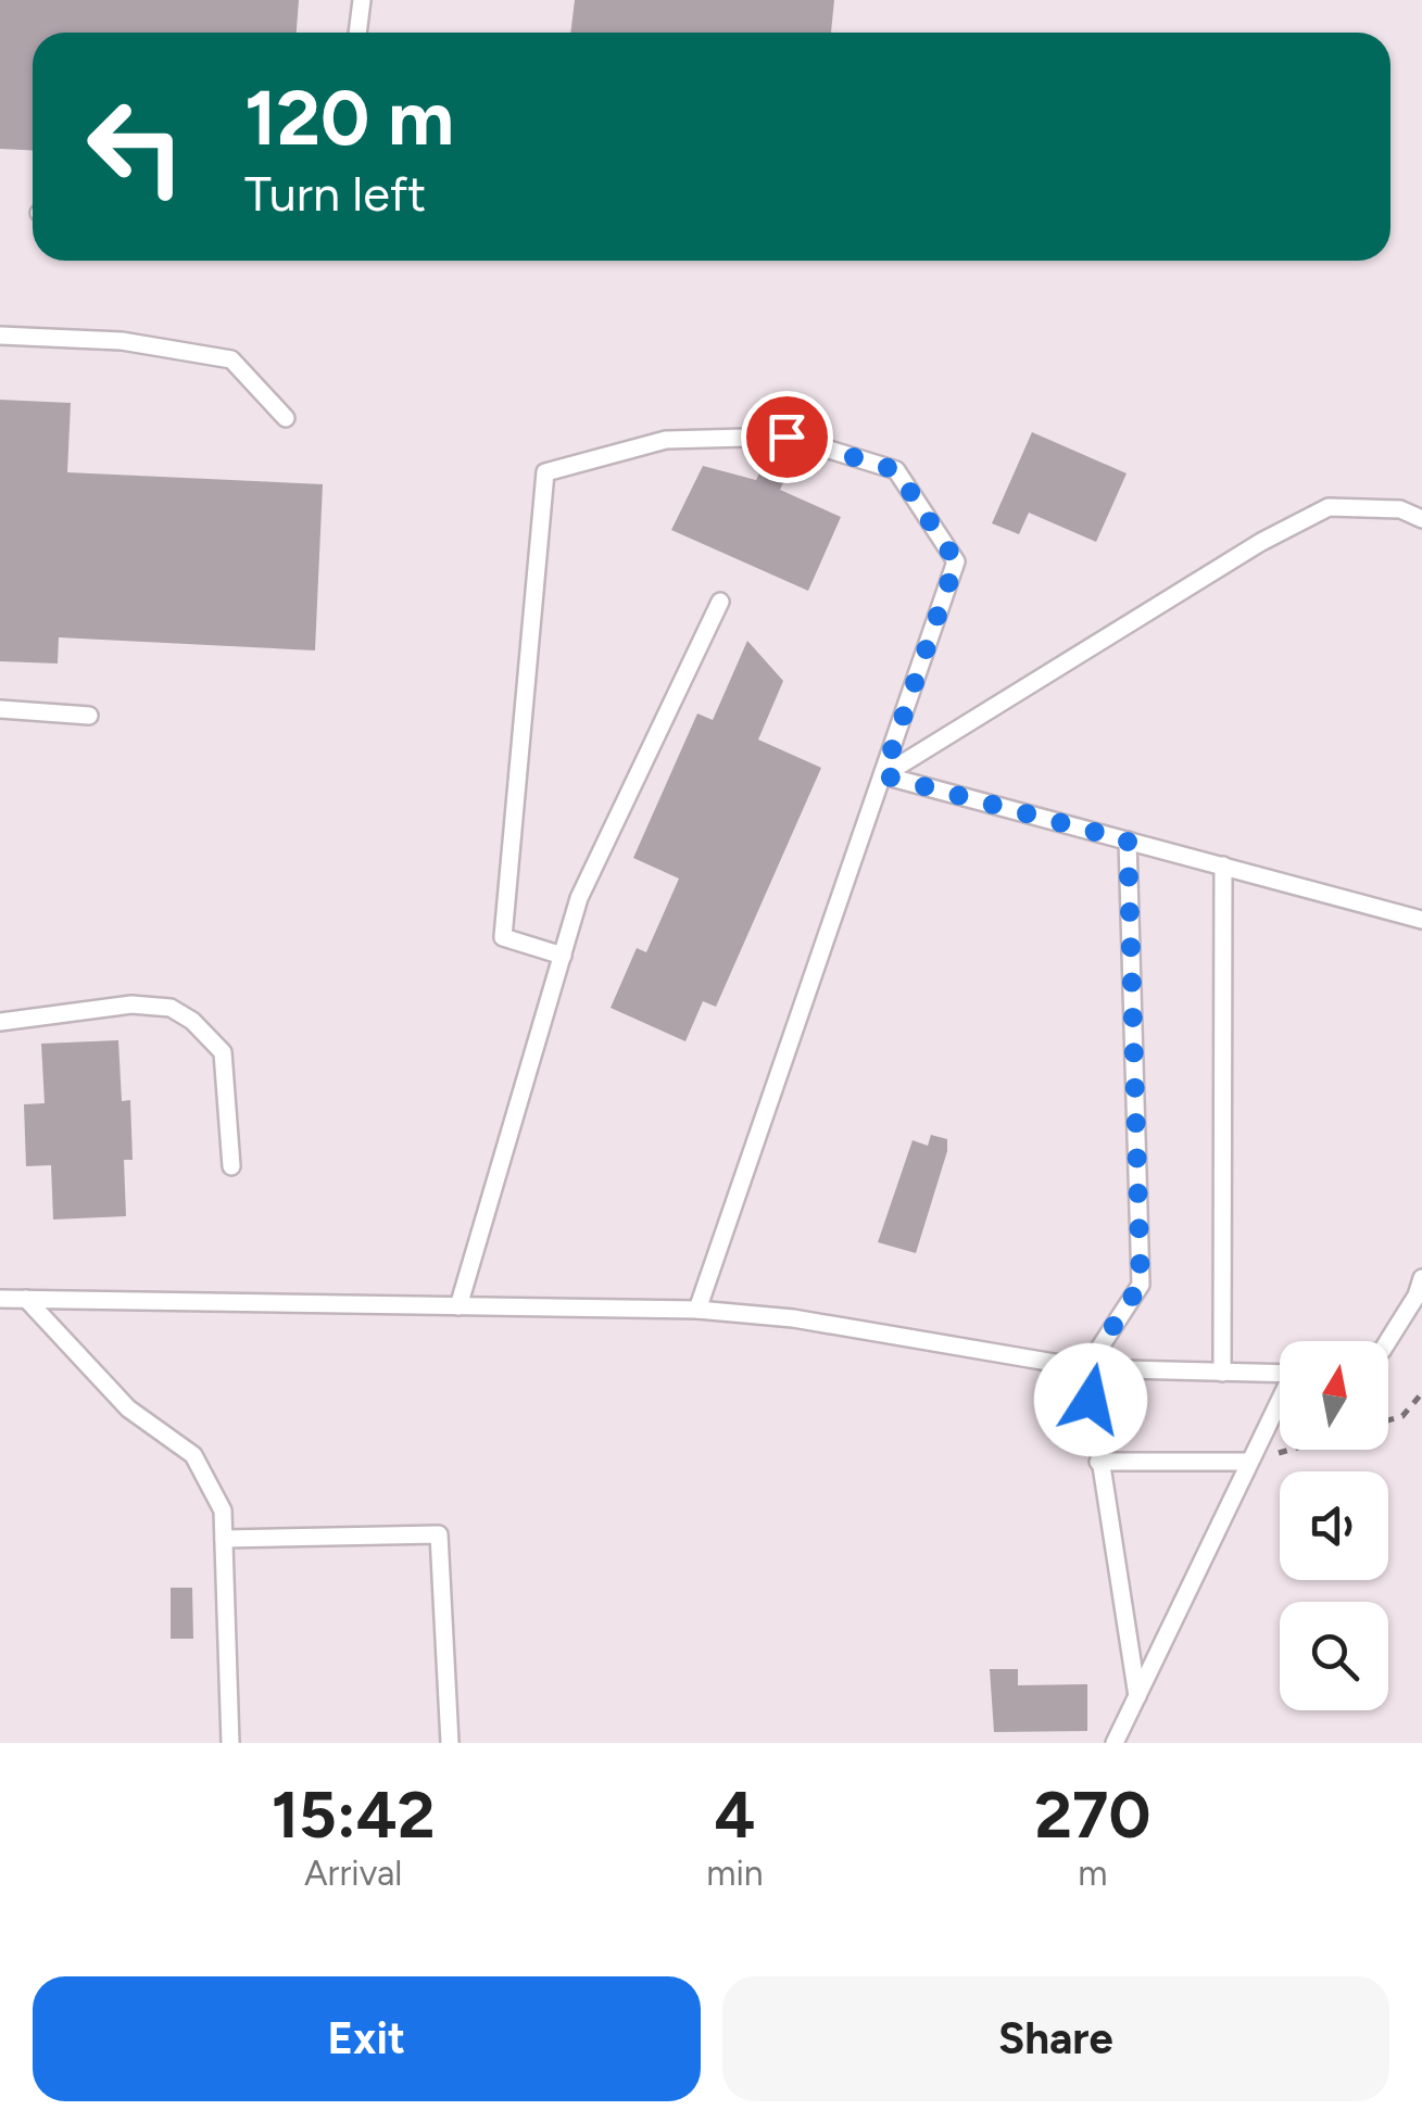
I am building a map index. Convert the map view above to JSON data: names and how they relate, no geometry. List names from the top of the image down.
{
  "north": "top",
  "page": {
    "turn": ["120 m", "Turn left"],
    "eta": [
      "15:42",
      "Arrival",
      "4",
      "min",
      "270",
      "m"
    ],
    "buttons": ["Exit", "Share"]
  }
}
